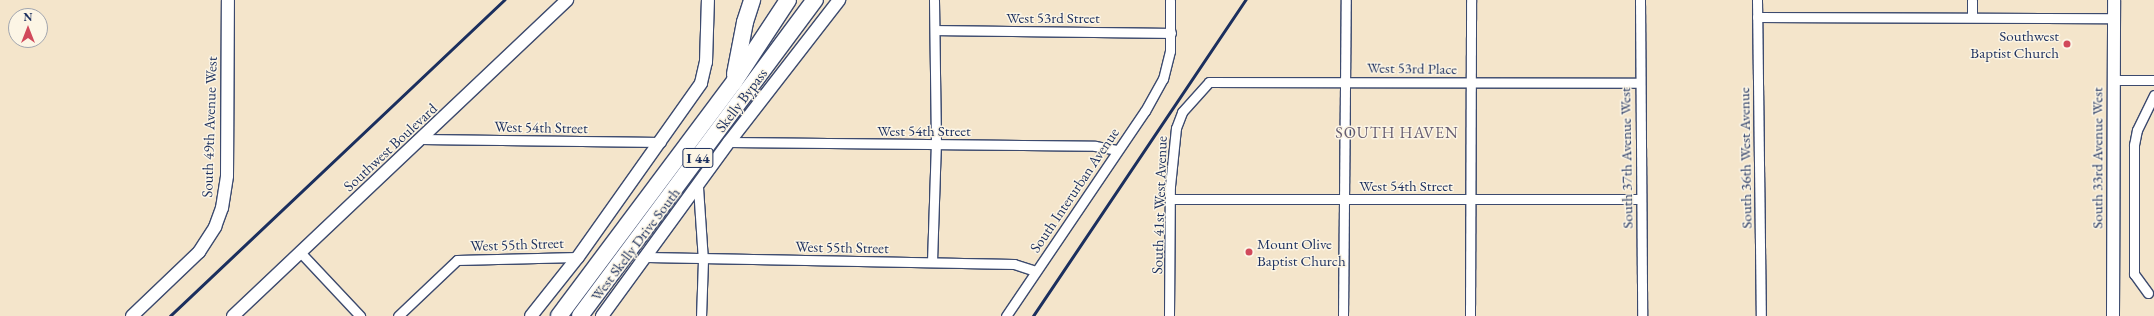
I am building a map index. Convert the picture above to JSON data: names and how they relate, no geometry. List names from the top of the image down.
{
  "streets": {
    "highway": ["Skelly Bypass", "I 44"],
    "street": [
      "West 53rd Street",
      "West 53rd Place",
      "South 49th Avenue West",
      "West 54th Street",
      "Southwest Boulevard",
      "South 37th Avenue West",
      "South 36th West Avenue",
      "South 33rd Avenue West",
      "South Interurban Avenue",
      "South 41st West Avenue",
      "West 55th Street",
      "West Skelly Drive South"
    ]
  },
  "crossings": [
    ["West 53rd Street", "South Interurban Avenue"],
    ["West 53rd Place", "South 37th Avenue West"],
    ["West 53rd Place", "South 41st West Avenue"],
    ["West 54th Street", "Southwest Boulevard"],
    ["West 54th Street", "South 37th Avenue West"],
    ["West 54th Street", "South Interurban Avenue"],
    ["West 54th Street", "South 41st West Avenue"],
    ["West 54th Street", "West Skelly Drive South"],
    ["South Interurban Avenue", "West 55th Street"],
    ["West 55th Street", "West Skelly Drive South"]
  ],
  "districts": ["SOUTH HAVEN"],
  "places": ["Southwest Baptist Church", "Mount Olive Baptist Church"],
  "north": "top"
}
